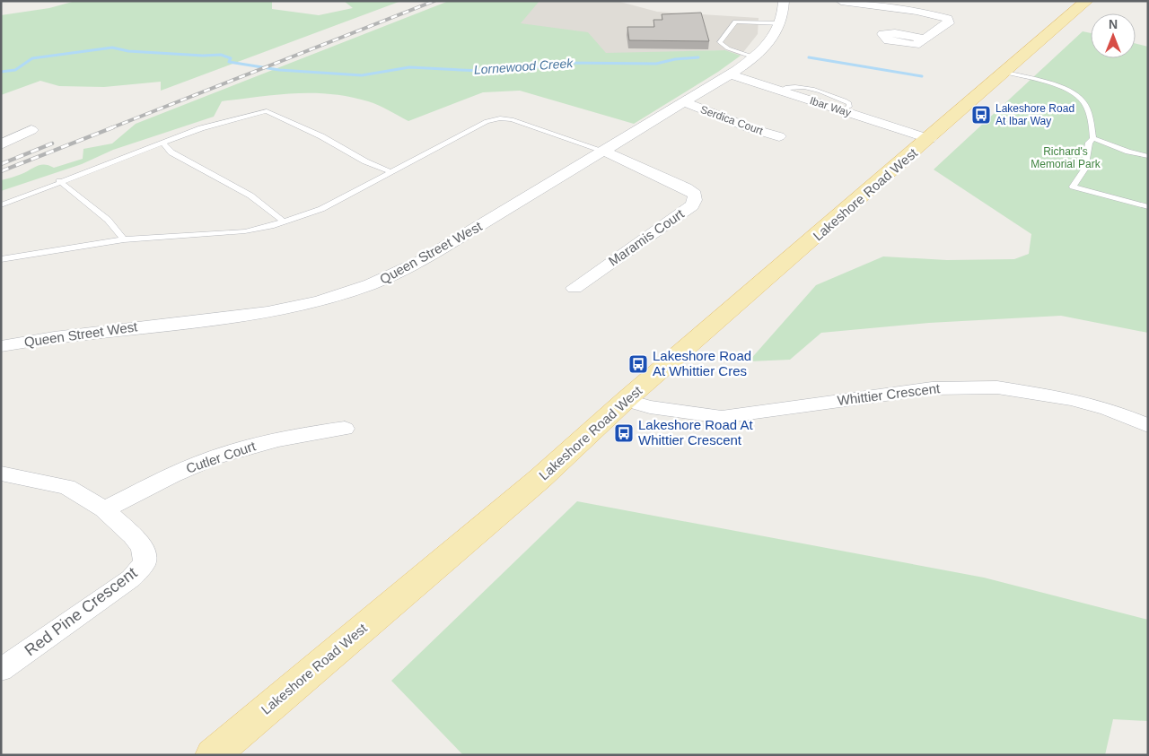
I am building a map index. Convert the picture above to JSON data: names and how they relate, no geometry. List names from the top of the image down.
{
  "streets": {
    "main road": ["Lakeshore Road West"],
    "street": [
      "Ibar Way",
      "Serdica Court",
      "Maramis Court",
      "Queen Street West",
      "Whittier Crescent",
      "Cutler Court",
      "Red Pine Crescent"
    ]
  },
  "crossings": [
    ["Ibar Way", "Lakeshore Road West"],
    ["Ibar Way", "Queen Street West"],
    ["Serdica Court", "Queen Street West"],
    ["Lakeshore Road West", "Whittier Crescent"],
    ["Maramis Court", "Queen Street West"],
    ["Cutler Court", "Red Pine Crescent"]
  ],
  "water": ["Lornewood Creek"],
  "parks": ["Richard's Memorial Park"],
  "places": {
    "bus stop": ["Lakeshore Road At Ibar Way", "Lakeshore Road At Whittier Cres", "Lakeshore Road At Whittier Crescent"]
  },
  "north": "top"
}
